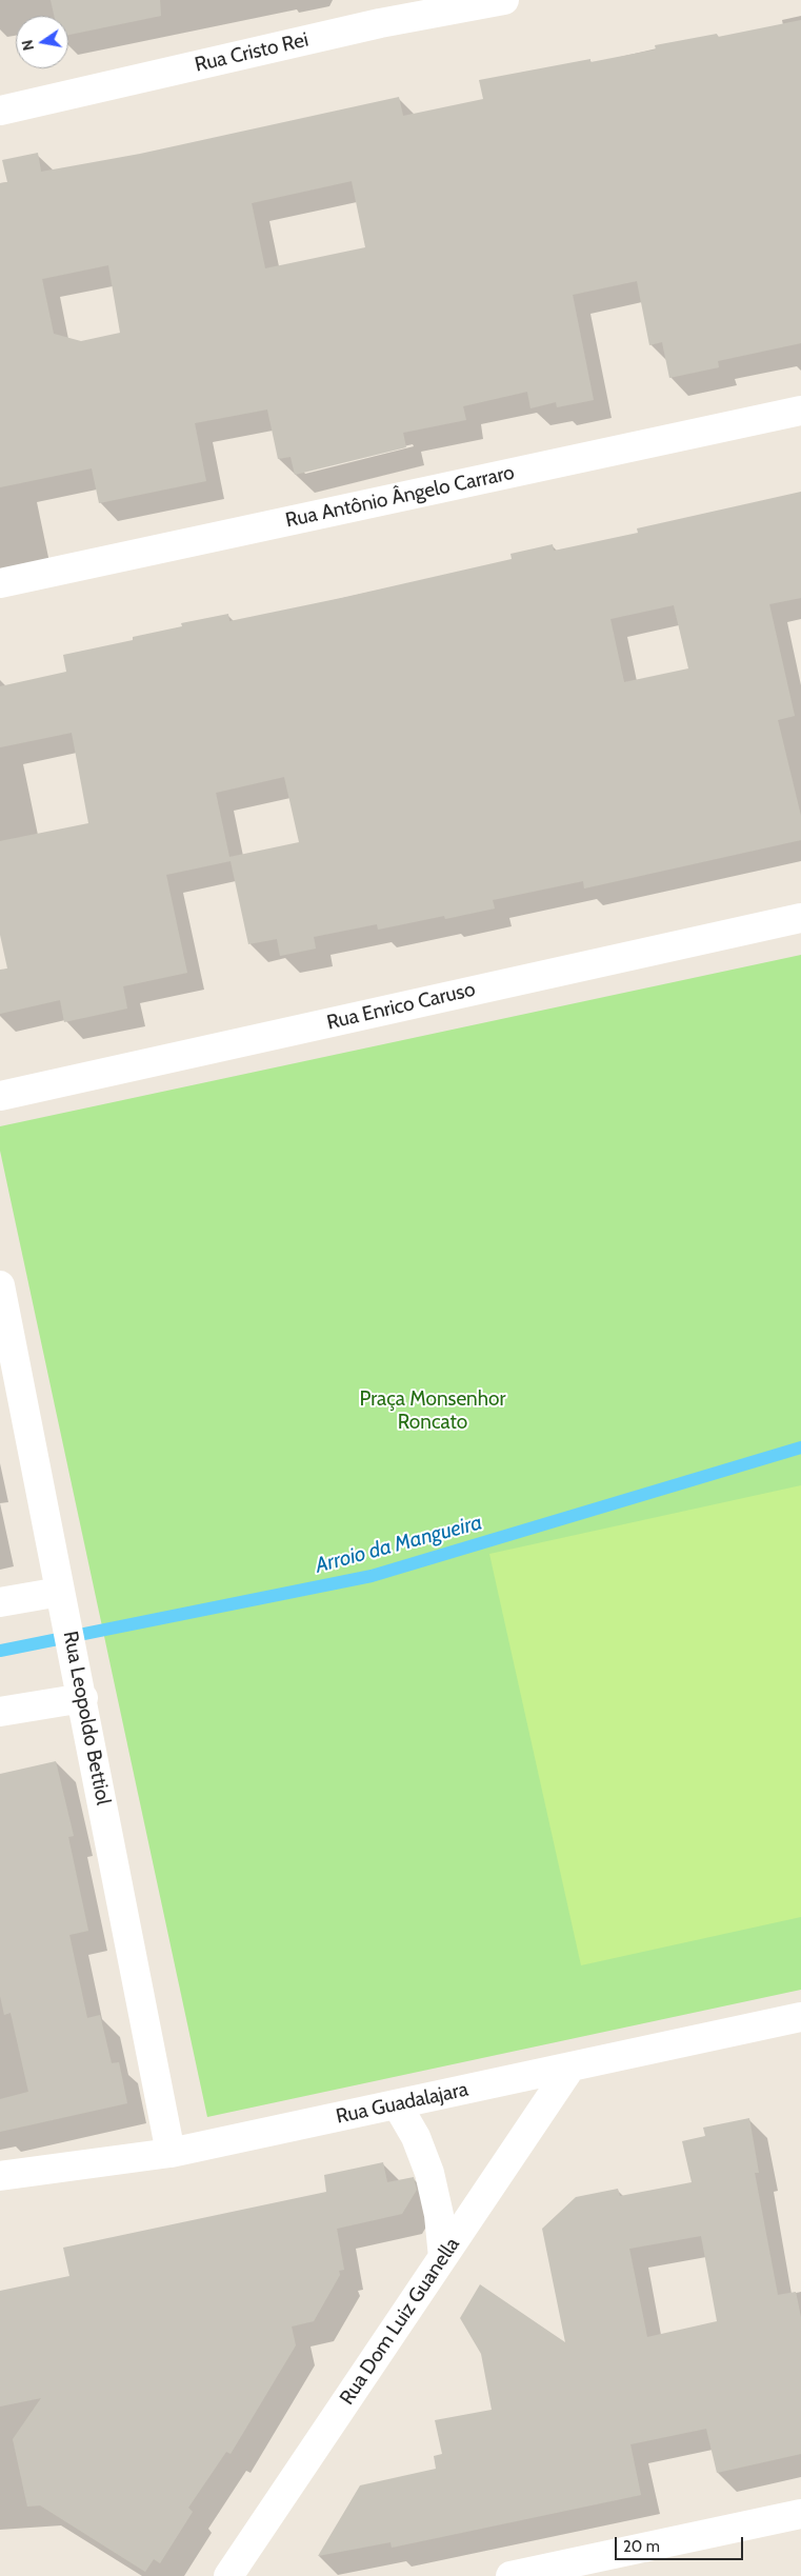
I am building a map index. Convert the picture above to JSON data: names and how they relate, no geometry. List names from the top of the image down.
{
  "streets": {
    "street": [
      "Rua Cristo Rei",
      "Rua Antônio Ângelo Carraro",
      "Rua Enrico Caruso",
      "Rua Leopoldo Bettiol",
      "Rua Guadalajara",
      "Rua Dom Luiz Guanella"
    ]
  },
  "crossings": [
    ["Rua Leopoldo Bettiol", "Rua Guadalajara"],
    ["Rua Guadalajara", "Rua Dom Luiz Guanella"]
  ],
  "water": ["Arroio da Mangueira"],
  "parks": ["Praça Monsenhor Roncato"],
  "scale_bar": "20 m",
  "north": "left"
}
